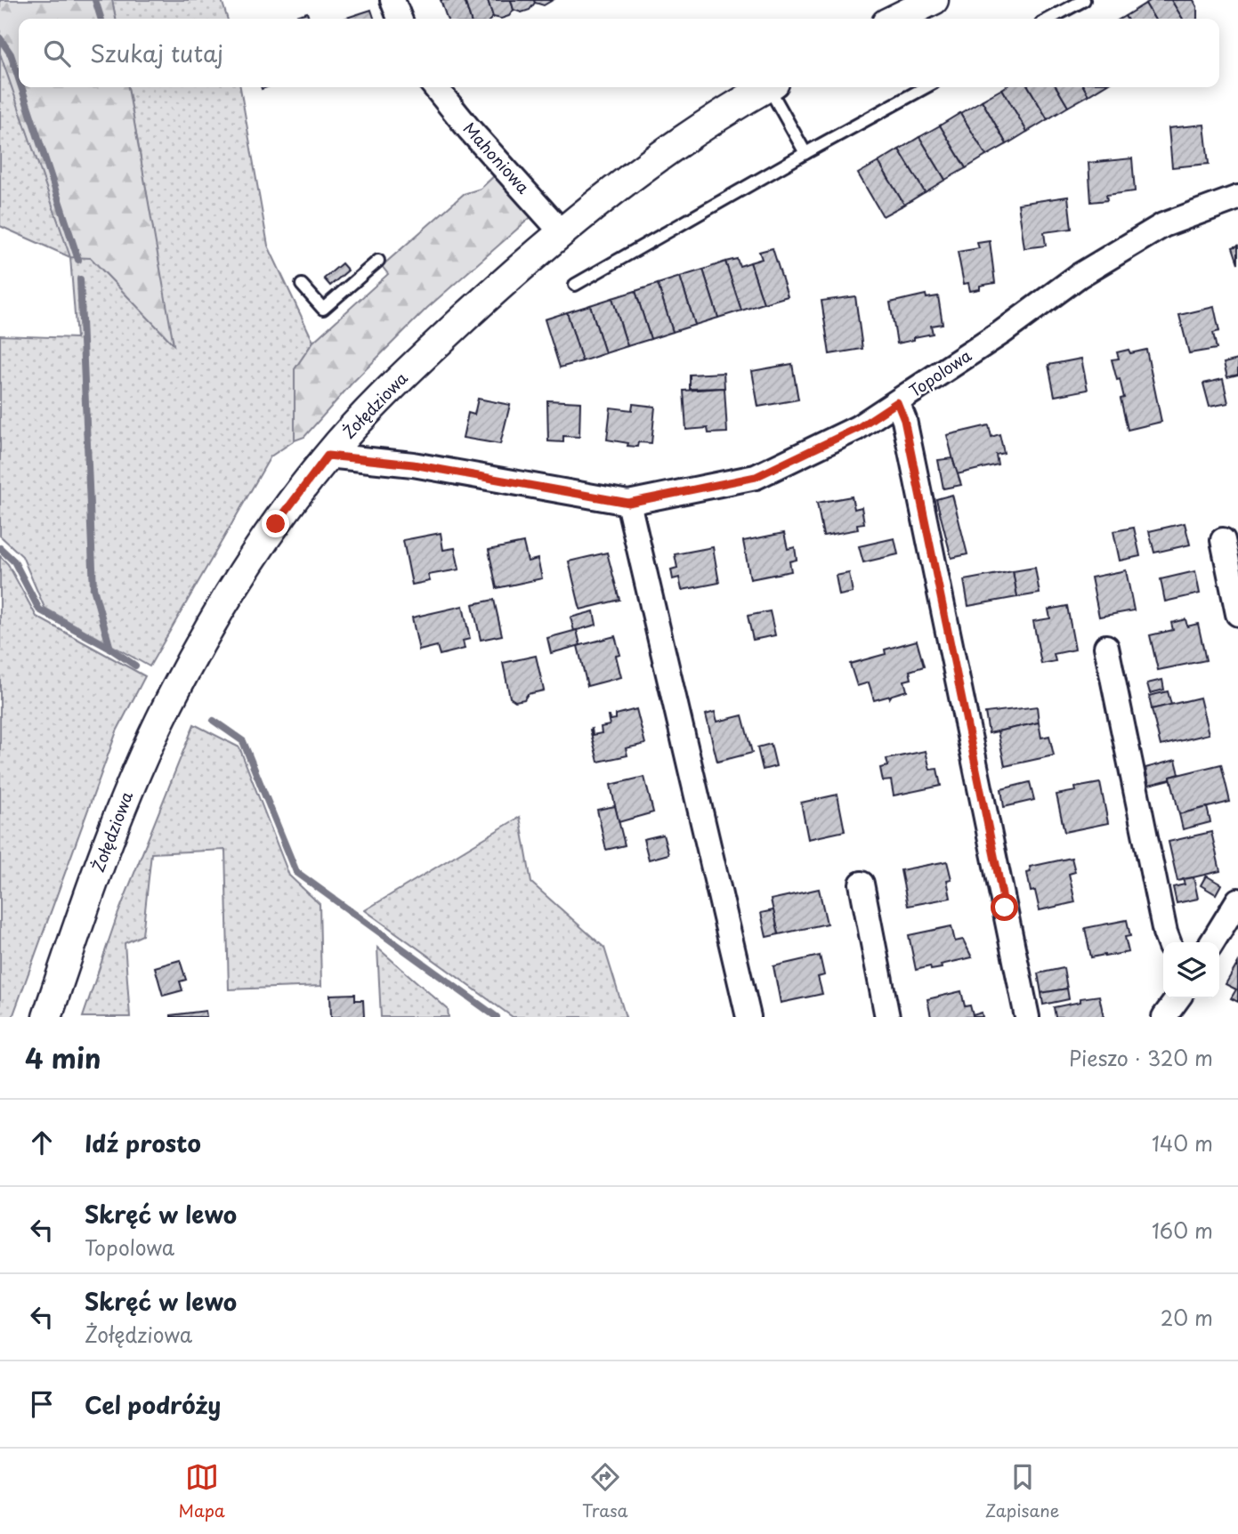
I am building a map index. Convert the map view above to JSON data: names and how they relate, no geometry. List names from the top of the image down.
{
  "streets": {
    "street": ["Mahoniowa", "Topolowa", "Żołędziowa"]
  },
  "crossings": [
    ["Mahoniowa", "Żołędziowa"],
    ["Topolowa", "Żołędziowa"]
  ],
  "page": {
    "search": "Szukaj tutaj",
    "heading": ["4 min", "Pieszo · 320 m"],
    "list": [
      ["Idź prosto", "140 m"],
      ["Skręć w lewo", "Topolowa", "160 m"],
      ["Skręć w lewo", "Żołędziowa", "20 m"],
      "Cel podróży"
    ],
    "nav": ["Mapa", "Trasa", "Zapisane"]
  }
}
